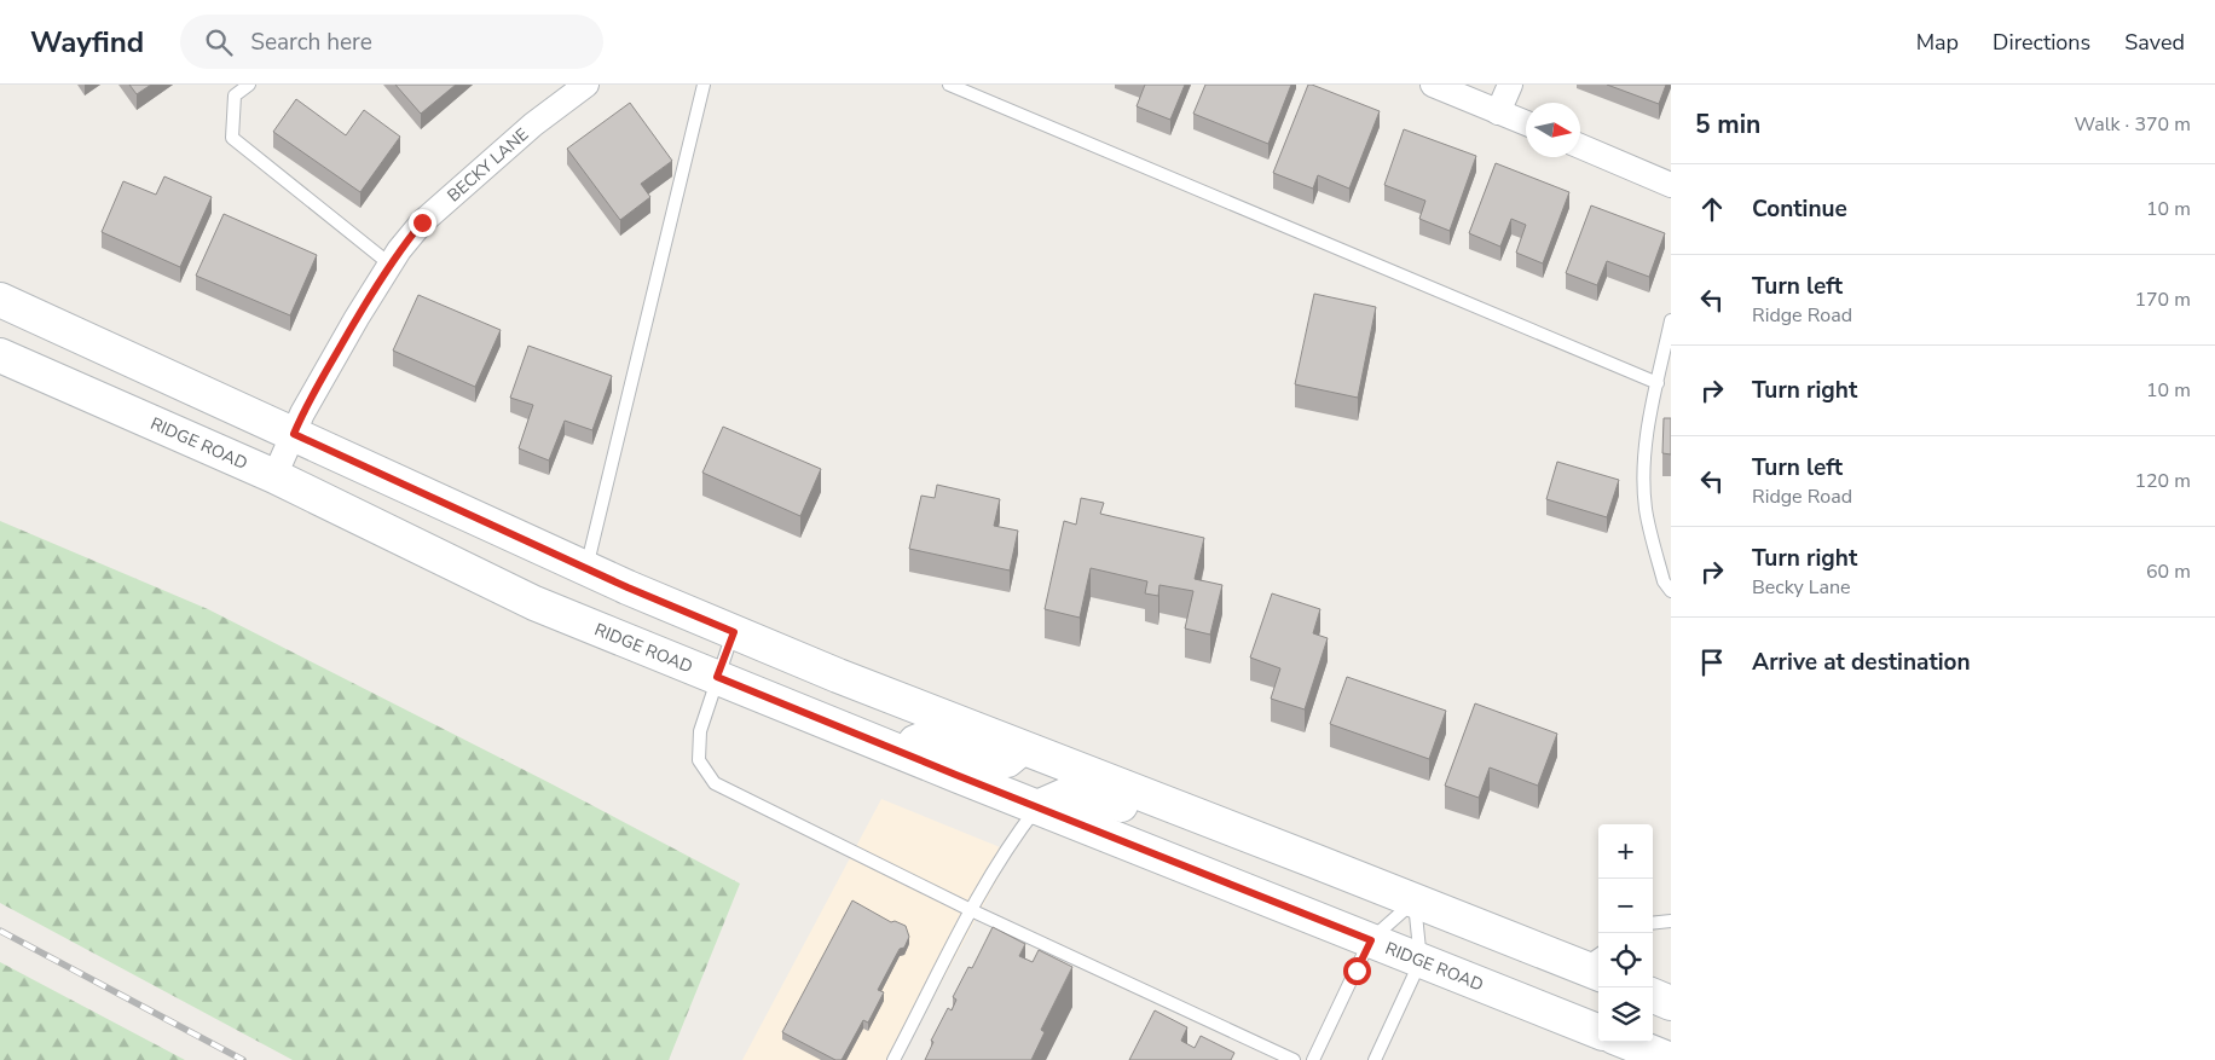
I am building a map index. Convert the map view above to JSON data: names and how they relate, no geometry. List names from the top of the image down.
{
  "streets": {
    "main road": ["RIDGE ROAD"],
    "street": ["BECKY LANE"]
  },
  "crossings": [
    ["BECKY LANE", "RIDGE ROAD"]
  ],
  "north": "right",
  "page": {
    "header": "Wayfind",
    "search": "Search here",
    "nav": ["Map", "Directions", "Saved"],
    "heading": ["5 min", "Walk · 370 m"],
    "list": [
      ["Continue", "10 m"],
      ["Turn left", "Ridge Road", "170 m"],
      ["Turn right", "10 m"],
      ["Turn left", "Ridge Road", "120 m"],
      ["Turn right", "Becky Lane", "60 m"],
      "Arrive at destination"
    ],
    "map_buttons": ["+", "−"]
  }
}
